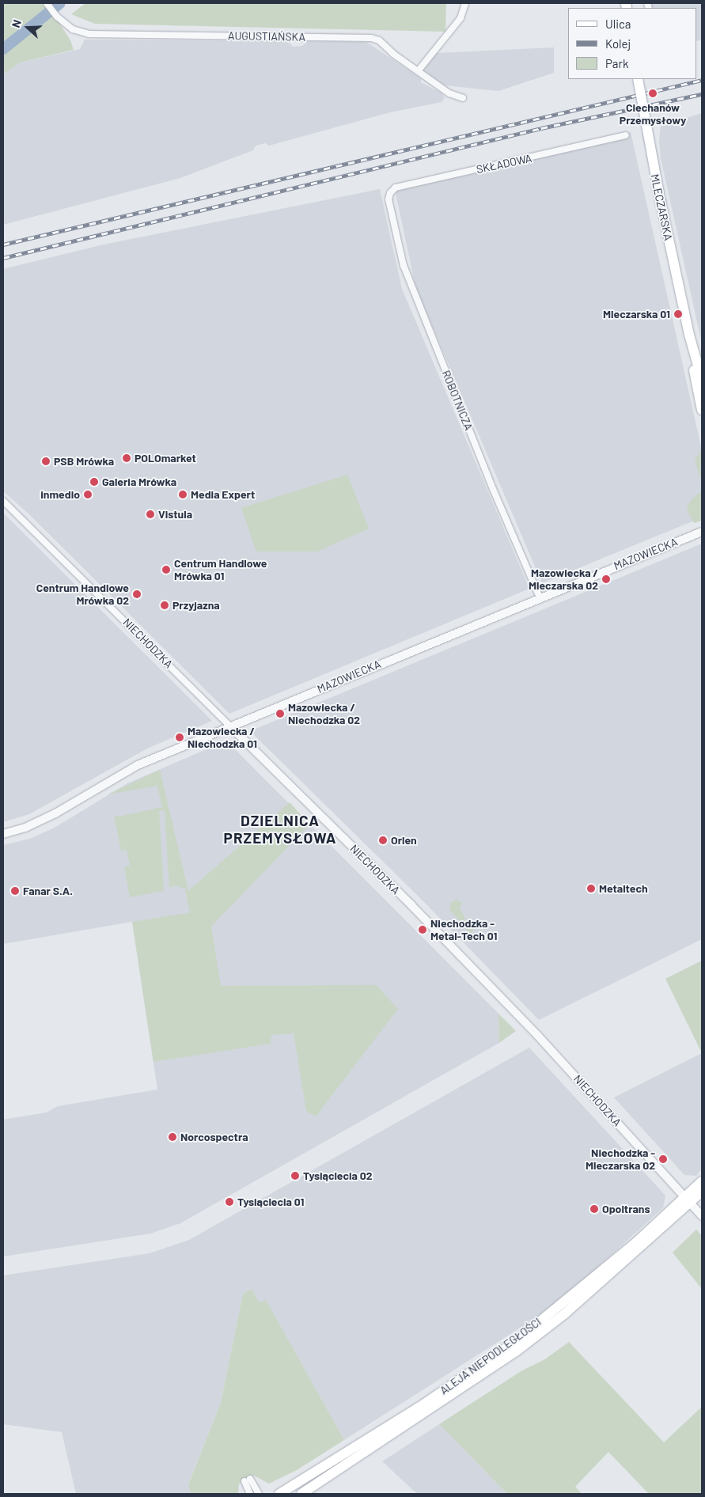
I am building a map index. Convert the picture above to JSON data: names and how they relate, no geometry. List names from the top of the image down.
{
  "streets": {
    "main road": ["MLECZARSKA", "ALEJA NIEPODLEGŁOŚCI"],
    "street": [
      "AUGUSTIAŃSKA",
      "SKŁADOWA",
      "ROBOTNICZA",
      "MAZOWIECKA",
      "NIECHODZKA"
    ]
  },
  "crossings": [
    ["SKŁADOWA", "ROBOTNICZA"],
    ["ROBOTNICZA", "MAZOWIECKA"],
    ["MAZOWIECKA", "NIECHODZKA"],
    ["NIECHODZKA", "ALEJA NIEPODLEGŁOŚCI"]
  ],
  "districts": ["DZIELNICA PRZEMYSŁOWA"],
  "places": [
    "Ciechanów Przemysłowy",
    "Mleczarska 01",
    "POLOmarket",
    "PSB Mrówka",
    "Galeria Mrówka",
    "inmedio",
    "Media Expert",
    "Vistula",
    "Centrum Handlowe Mrówka 01",
    "Mazowiecka / Mleczarska 02",
    "Centrum Handlowe Mrówka 02",
    "Przyjazna",
    "Mazowiecka / Niechodzka 02",
    "Mazowiecka / Niechodzka 01",
    "Orlen",
    "Metaltech",
    "Fanar S.A.",
    "Niechodzka - Metal-Tech 01",
    "Norcospectra",
    "Niechodzka - Mleczarska 02",
    "Tysiąclecia 02",
    "Tysiąclecia 01",
    "Opoltrans"
  ],
  "legend": ["Ulica", "Kolej", "Park"],
  "north": "left"
}
